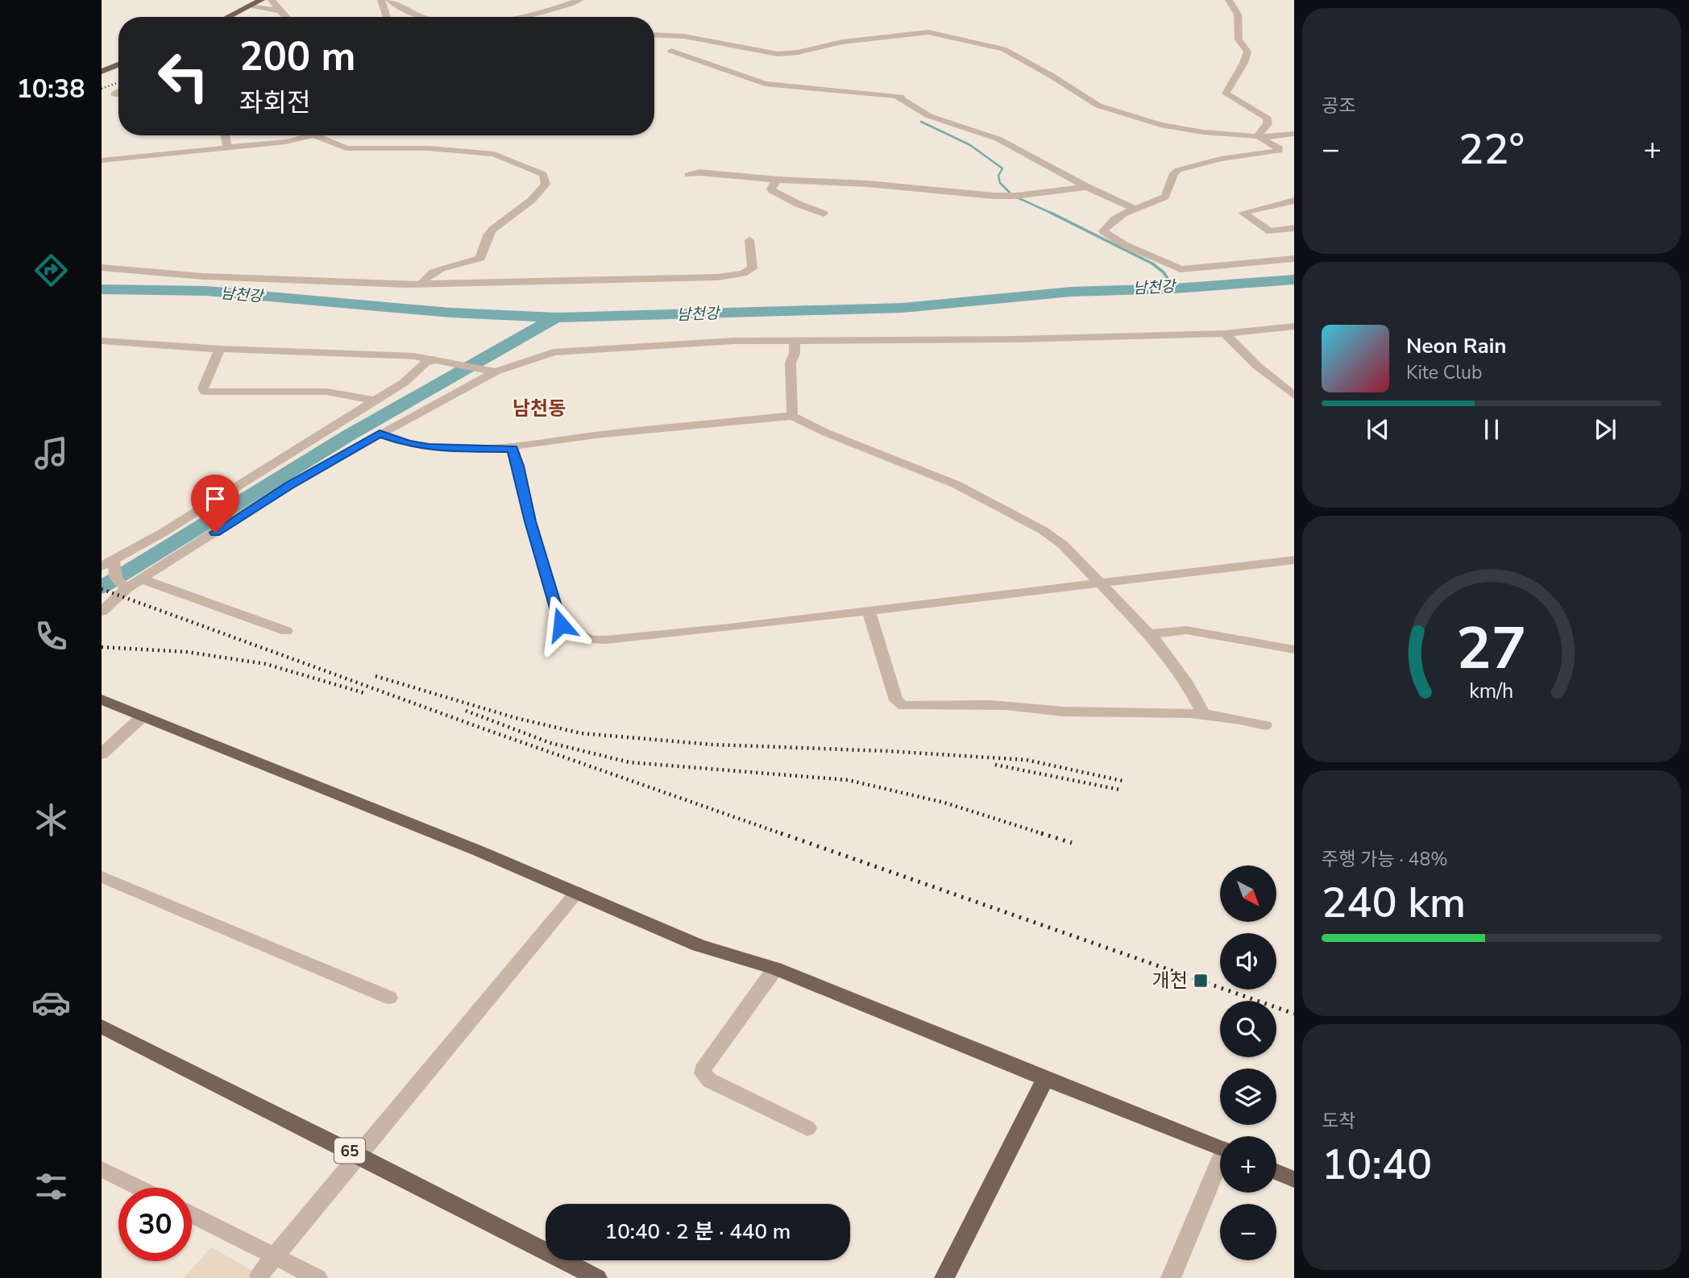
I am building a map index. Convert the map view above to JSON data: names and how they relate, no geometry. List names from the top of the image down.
{
  "streets": {
    "main road": ["65"]
  },
  "districts": ["남천동"],
  "water": ["남천강"],
  "places": {
    "transit": ["개천"]
  },
  "north": "bottom right",
  "page": {
    "tabs": "10:38",
    "tile": [
      "공조",
      ["주행 가능 · 48%", "240 km"],
      ["도착", "10:40"]
    ],
    "turn": ["200 m", "좌회전"],
    "heat": ["−", "22°", "+"],
    "song": ["Neon Rain", "Kite Club"],
    "map_buttons": ["+", "−"],
    "limit": "30",
    "trip": "10:40 · 2 분 · 440 m",
    "gauge": ["27", "km/h"]
  }
}
